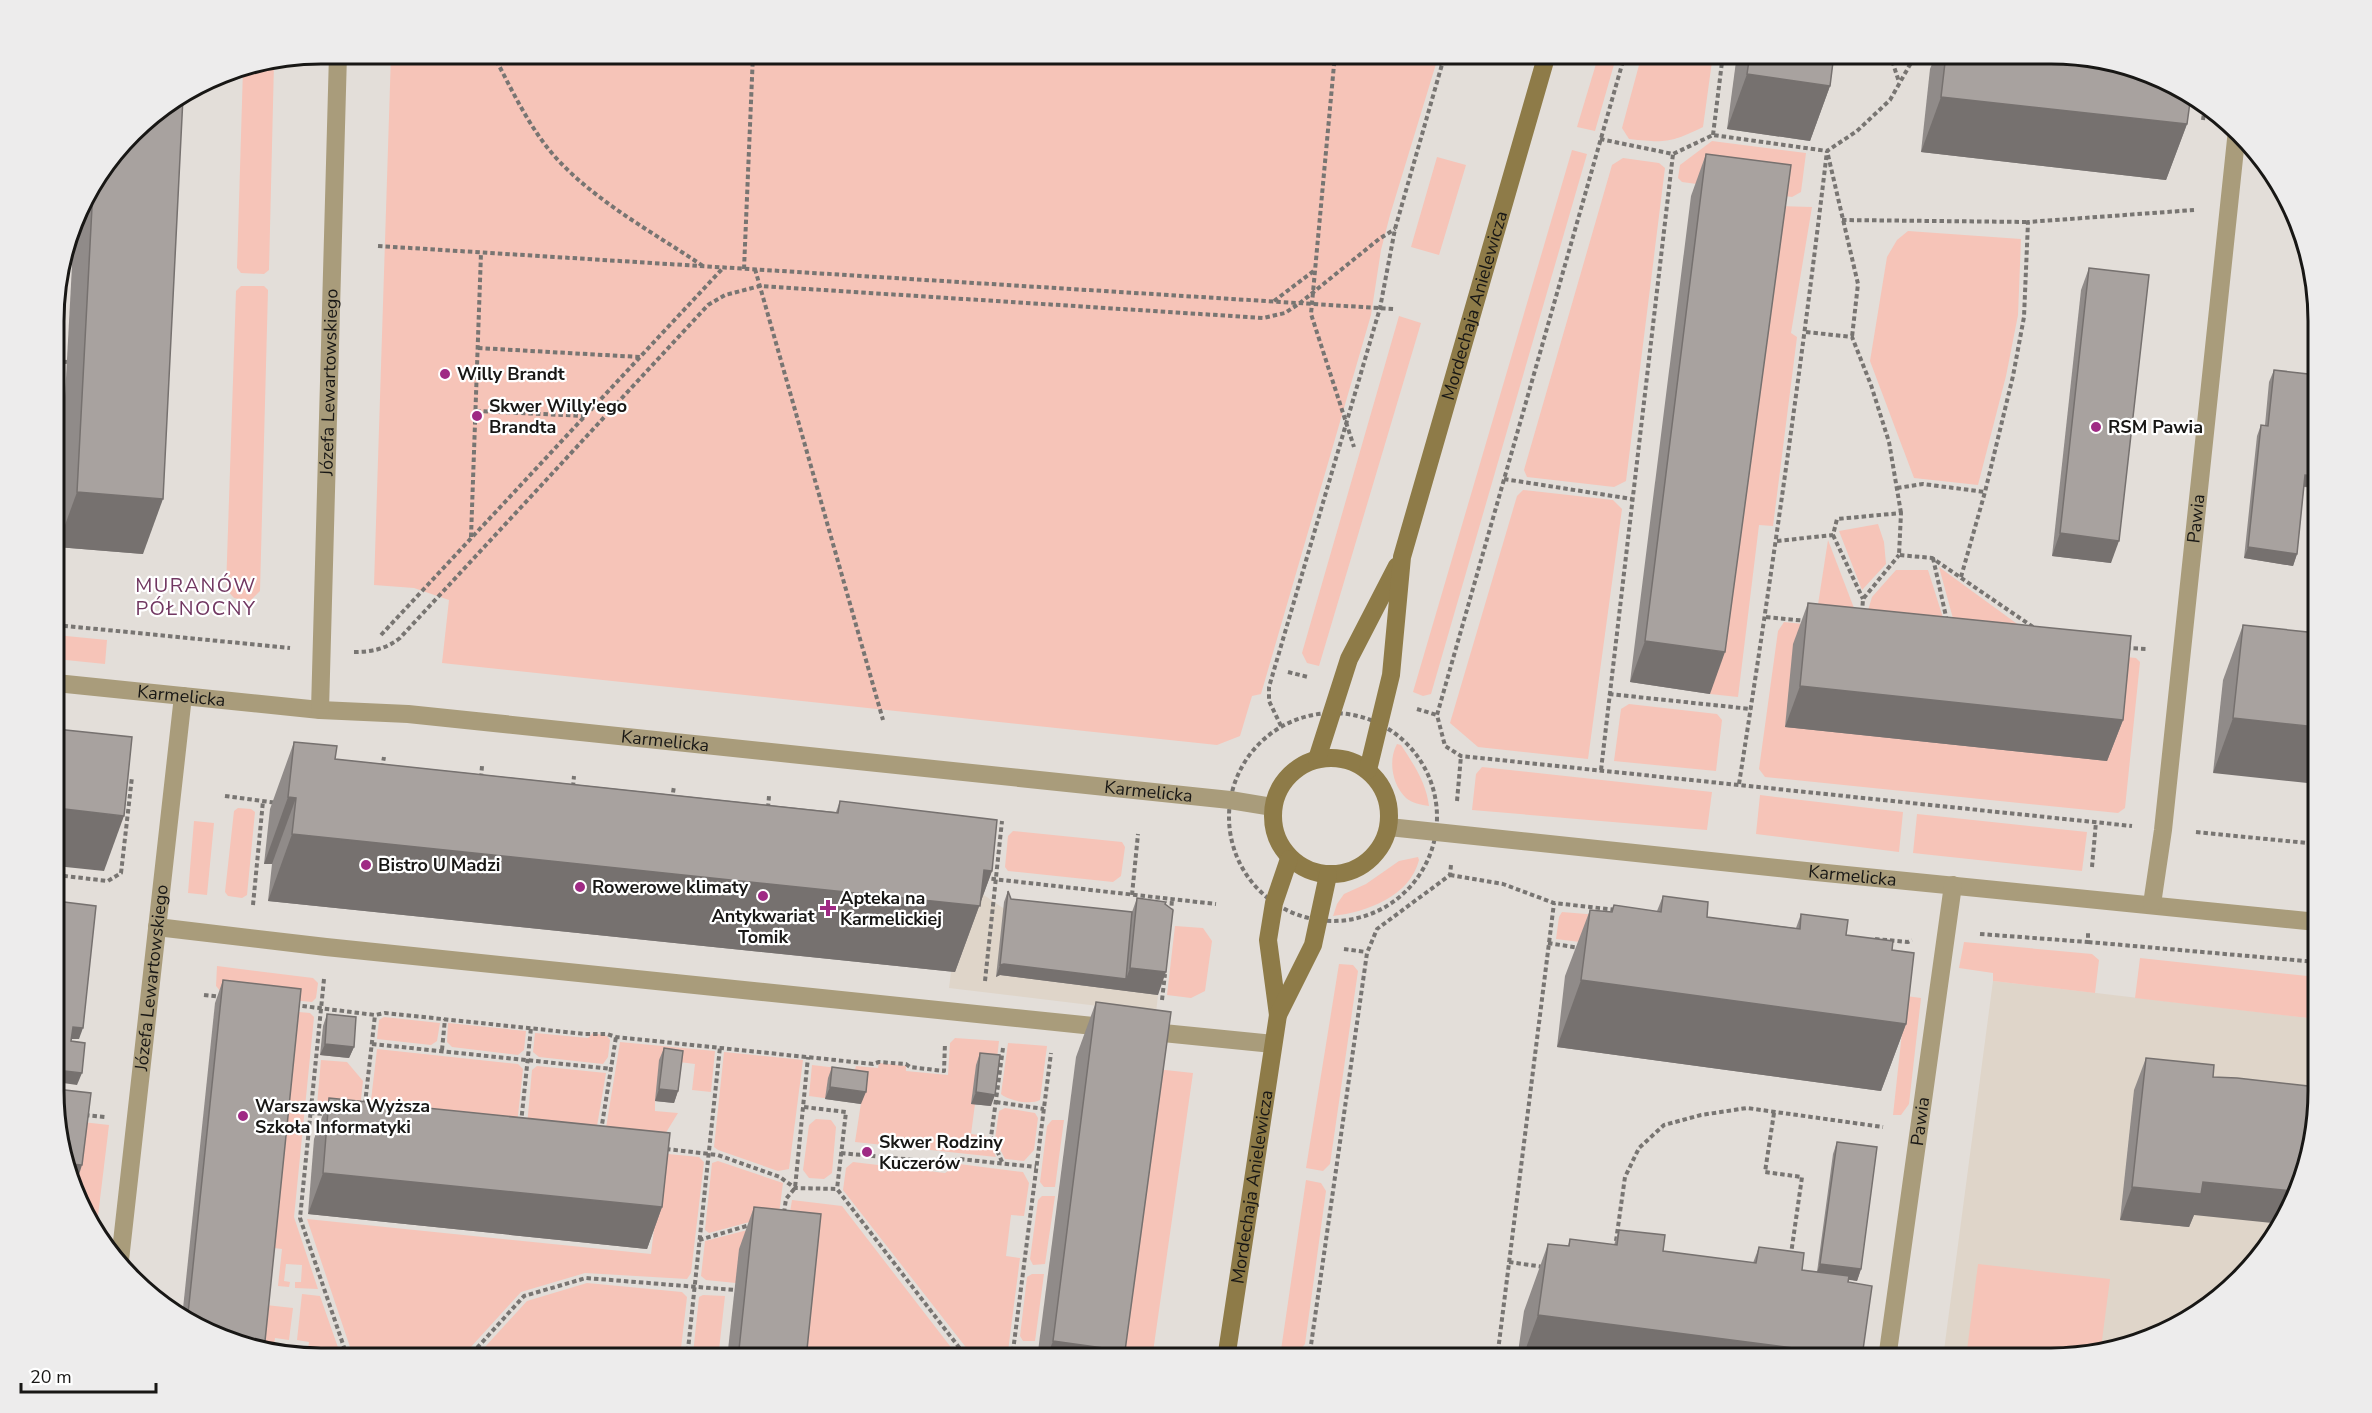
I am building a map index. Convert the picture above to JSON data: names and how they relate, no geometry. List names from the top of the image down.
{
  "streets": {
    "street": [
      "Mordechaja Anielewicza",
      "Józefa Lewartowskiego",
      "Pawia",
      "Karmelicka"
    ]
  },
  "crossings": [
    ["Mordechaja Anielewicza", "Karmelicka"],
    ["Józefa Lewartowskiego", "Karmelicka"],
    ["Pawia", "Karmelicka"]
  ],
  "districts": ["MURANÓW PÓŁNOCNY"],
  "places": {
    "other": [
      "Willy Brandt",
      "Skwer Willy'ego Brandta",
      "RSM Pawia",
      "Bistro U Madzi",
      "Rowerowe klimaty",
      "Antykwariat Tomik",
      "Warszawska Wyższa Szkoła Informatyki",
      "Skwer Rodziny Kuczerów"
    ],
    "health": ["Apteka na Karmelickiej"]
  },
  "scale_bar": "20 m"
}
